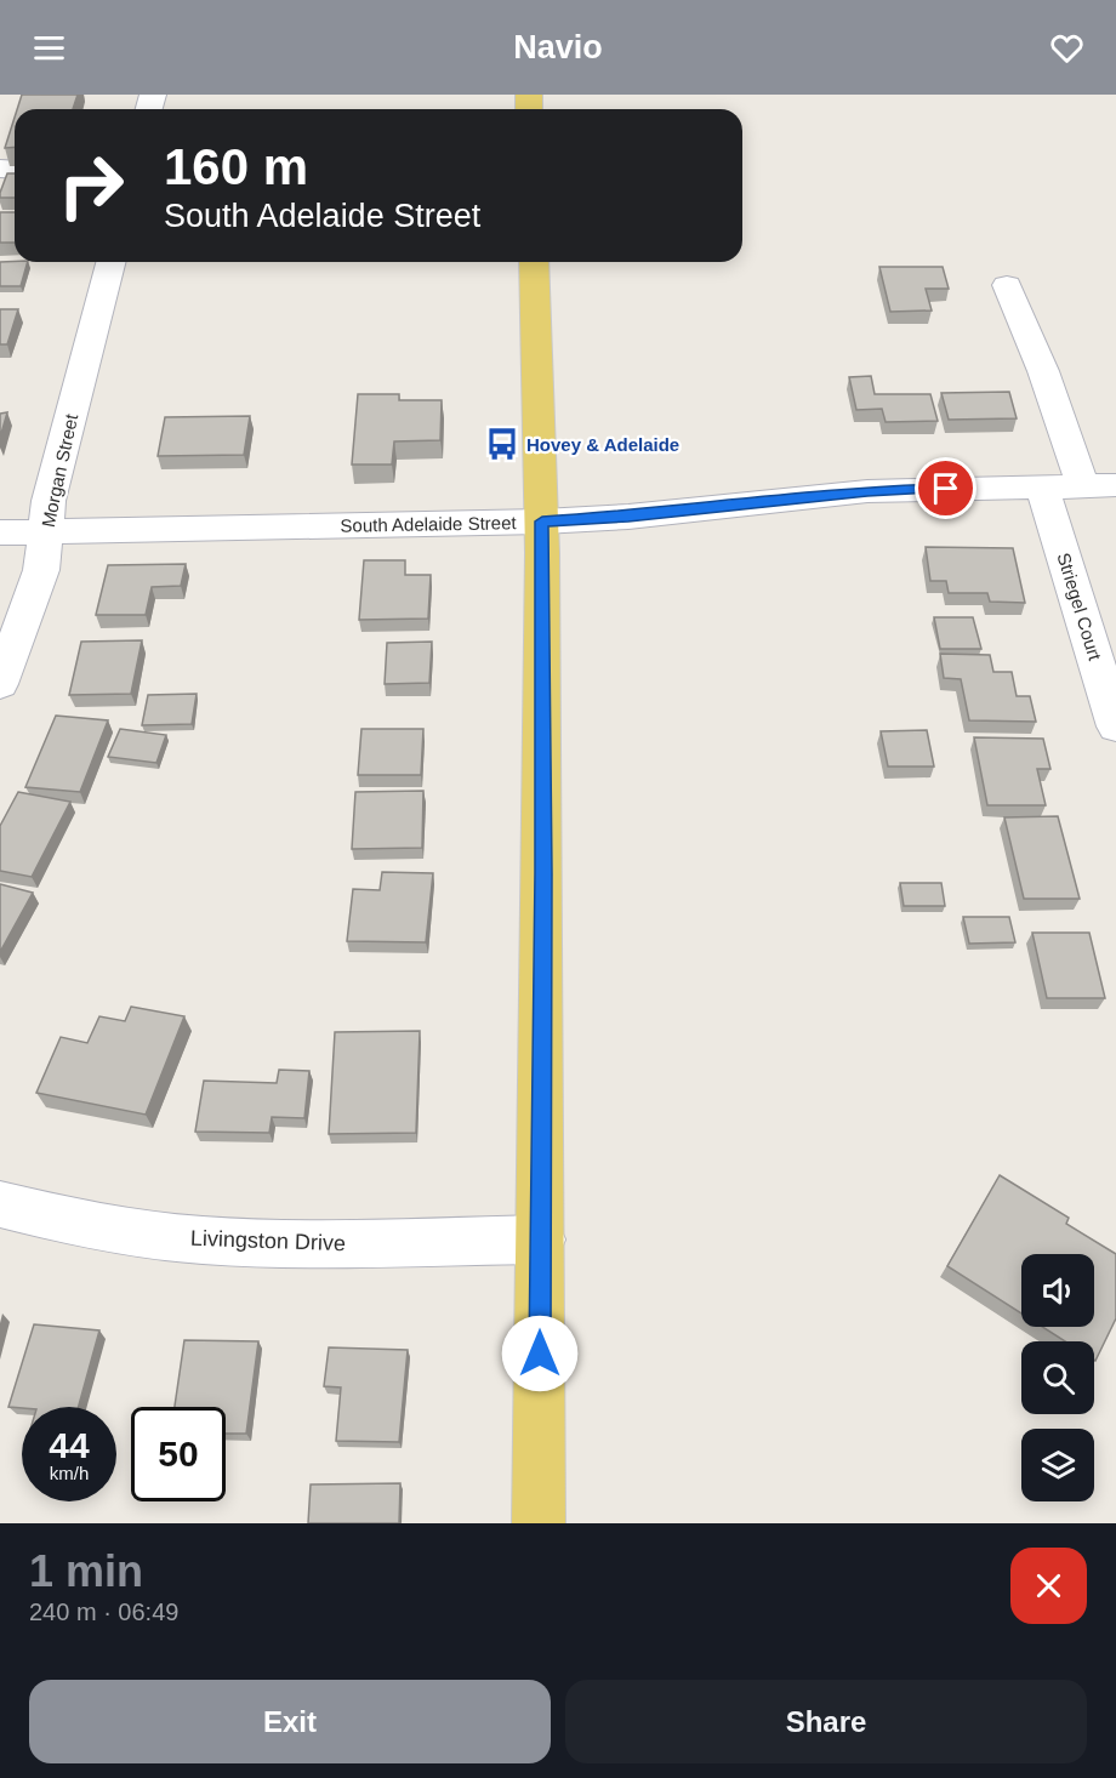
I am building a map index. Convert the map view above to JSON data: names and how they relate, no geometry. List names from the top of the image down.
{
  "streets": {
    "street": [
      "Morgan Street",
      "South Adelaide Street",
      "Striegel Court",
      "Livingston Drive"
    ]
  },
  "crossings": [
    ["Morgan Street", "South Adelaide Street"],
    ["South Adelaide Street", "Striegel Court"]
  ],
  "places": {
    "bus stop": ["Hovey & Adelaide"]
  },
  "page": {
    "header": "Navio",
    "turn": ["160 m", "South Adelaide Street"],
    "speed": "44 km/h",
    "limit": "50",
    "heading": ["1 min", "240 m · 06:49"],
    "buttons": ["Exit", "Share"]
  }
}
